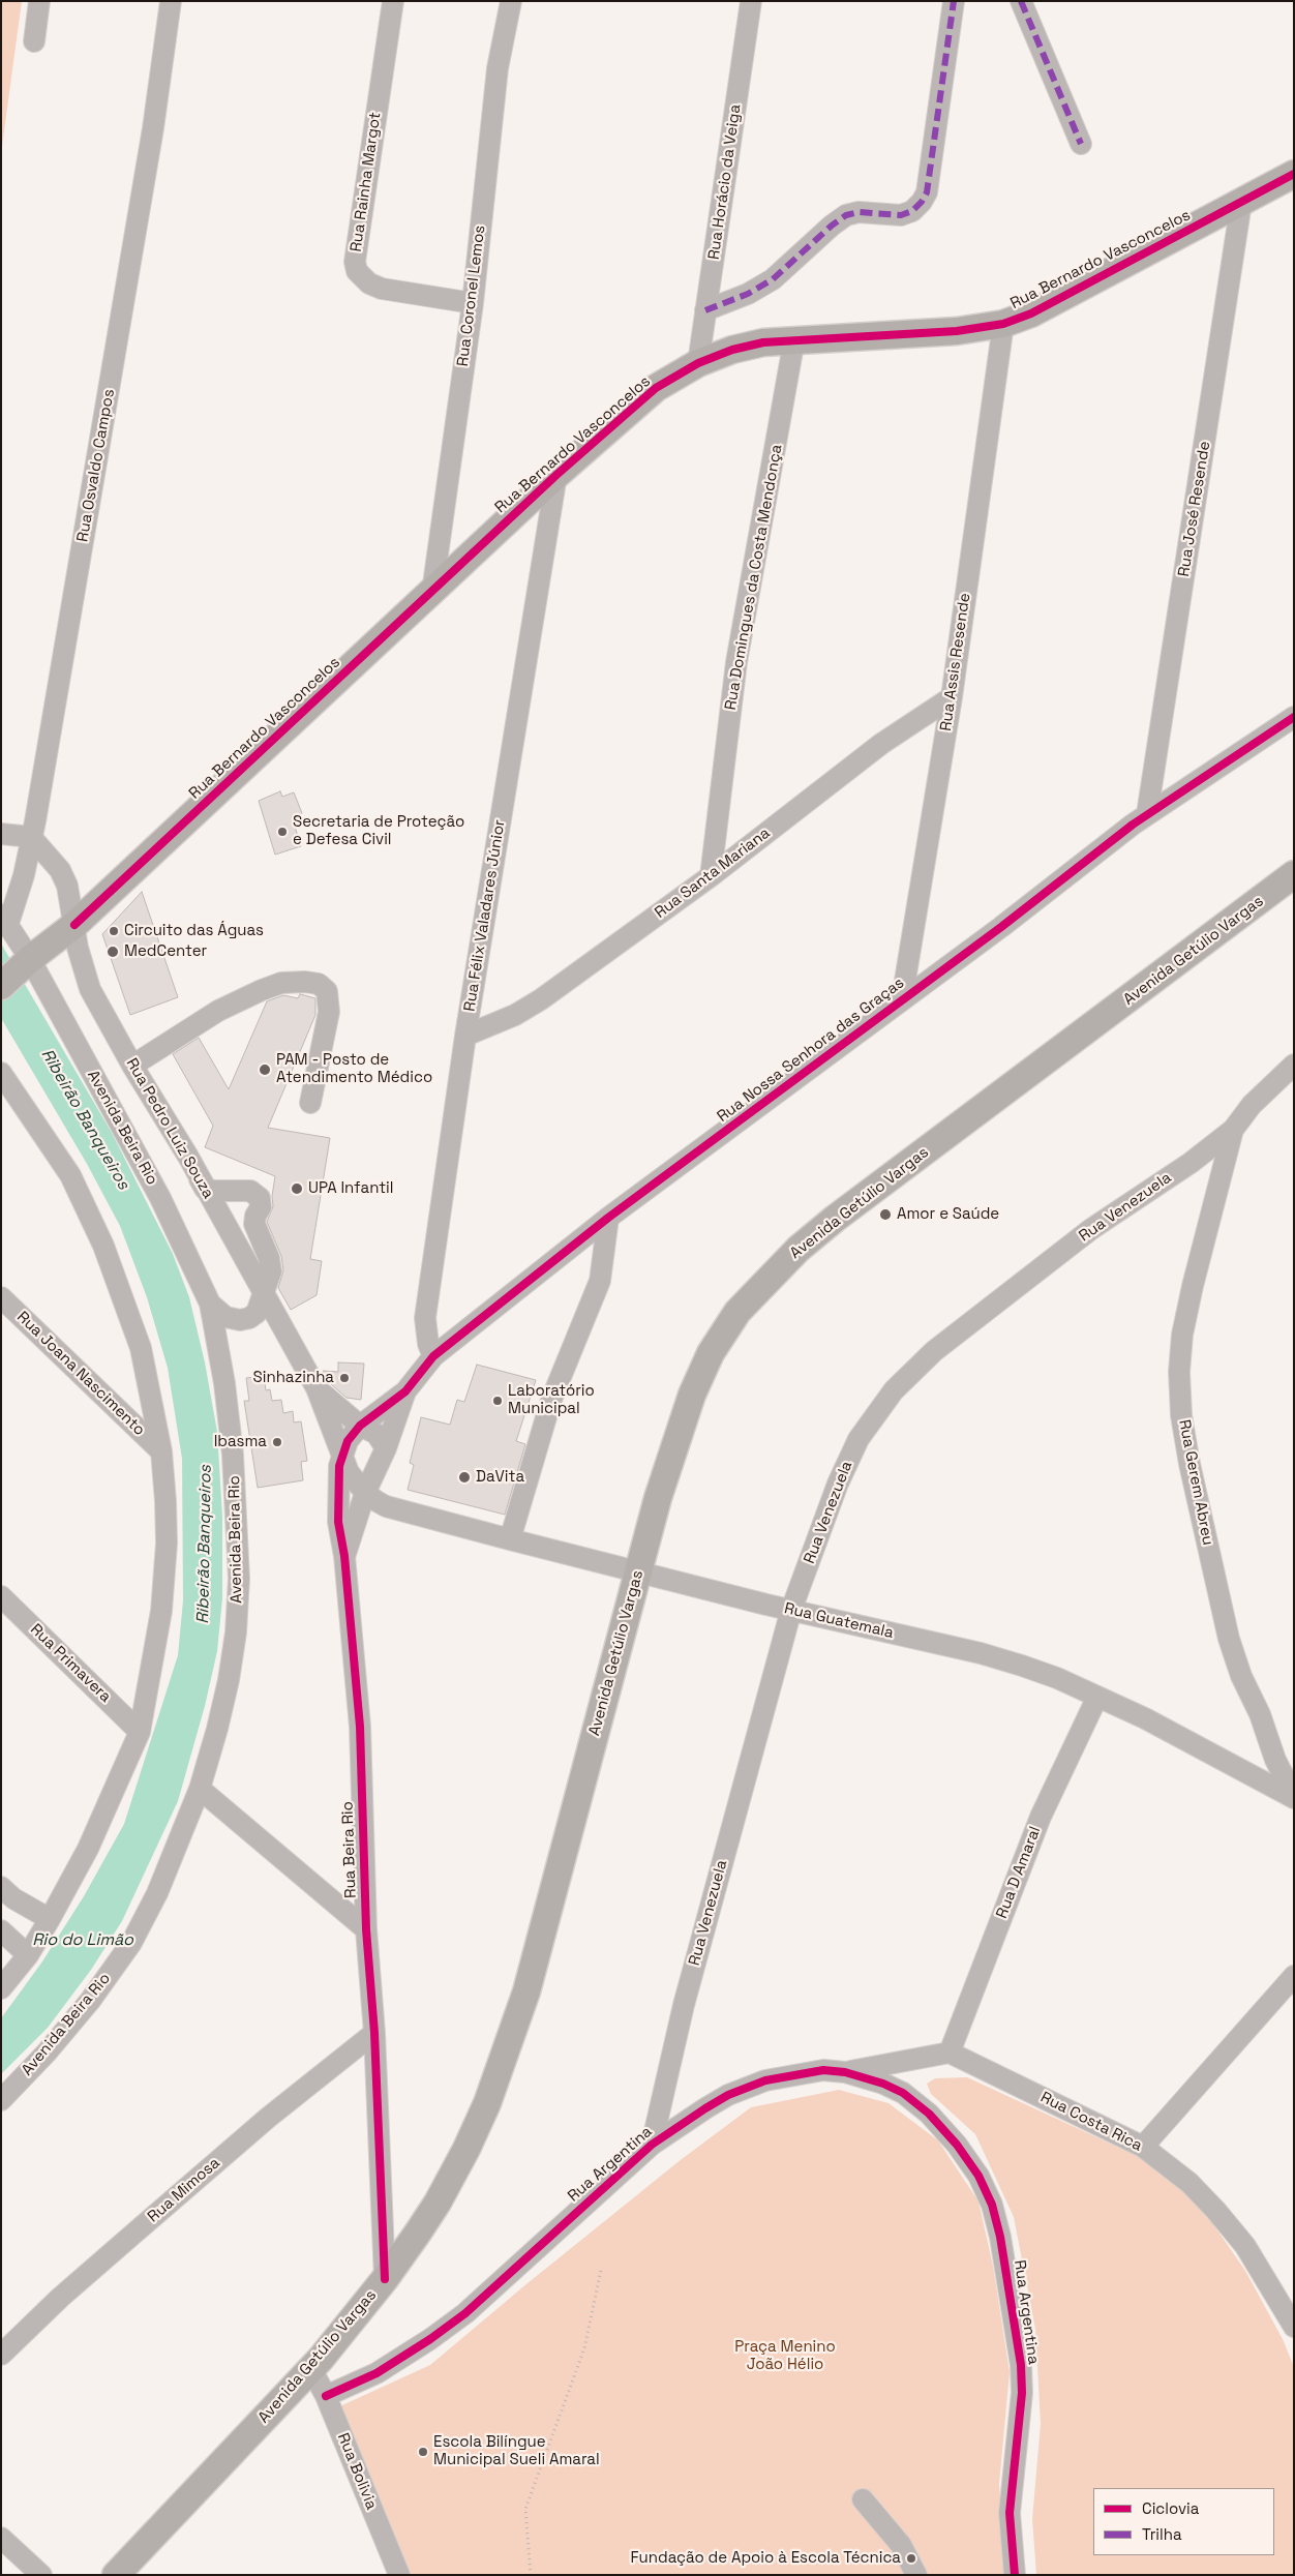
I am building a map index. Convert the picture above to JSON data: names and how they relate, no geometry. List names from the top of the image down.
{
  "streets": {
    "main road": ["Rua Bernardo Vasconcelos", "Avenida Getúlio Vargas"],
    "street": [
      "Rua Rainha Margot",
      "Rua Horácio da Veiga",
      "Rua Coronel Lemos",
      "Rua Osvaldo Campos",
      "Rua José Resende",
      "Rua Domingues da Costa Mendonça",
      "Rua Assis Resende",
      "Rua Santa Mariana",
      "Rua Félix Valadares Júnior",
      "Rua Nossa Senhora das Graças",
      "Avenida Beira Rio",
      "Rua Pedro Luiz Souza",
      "Rua Venezuela",
      "Rua Joana Nascimento",
      "Rua Gerem Abreu",
      "Rua Guatemala",
      "Rua Primavera",
      "Rua Beira Rio",
      "Rua D Amaral",
      "Rua Costa Rica",
      "Rua Argentina",
      "Rua Mimosa",
      "Rua Bolivia"
    ]
  },
  "crossings": [
    ["Rua Rainha Margot", "Rua Coronel Lemos"],
    ["Rua Horácio da Veiga", "Rua Bernardo Vasconcelos"],
    ["Rua Bernardo Vasconcelos", "Rua Coronel Lemos"],
    ["Rua Bernardo Vasconcelos", "Rua José Resende"],
    ["Rua Bernardo Vasconcelos", "Rua Domingues da Costa Mendonça"],
    ["Rua Bernardo Vasconcelos", "Rua Assis Resende"],
    ["Rua Bernardo Vasconcelos", "Rua Félix Valadares Júnior"],
    ["Rua Bernardo Vasconcelos", "Avenida Beira Rio"],
    ["Rua Bernardo Vasconcelos", "Rua Pedro Luiz Souza"],
    ["Rua Osvaldo Campos", "Avenida Beira Rio"],
    ["Rua Osvaldo Campos", "Rua Pedro Luiz Souza"],
    ["Rua José Resende", "Rua Nossa Senhora das Graças"],
    ["Rua Domingues da Costa Mendonça", "Rua Santa Mariana"],
    ["Rua Assis Resende", "Rua Santa Mariana"],
    ["Rua Assis Resende", "Rua Nossa Senhora das Graças"],
    ["Rua Santa Mariana", "Rua Félix Valadares Júnior"],
    ["Rua Félix Valadares Júnior", "Rua Nossa Senhora das Graças"],
    ["Avenida Getúlio Vargas", "Rua Guatemala"],
    ["Avenida Getúlio Vargas", "Rua Beira Rio"],
    ["Avenida Getúlio Vargas", "Rua Bolivia"],
    ["Rua Nossa Senhora das Graças", "Rua Beira Rio"],
    ["Rua Pedro Luiz Souza", "Rua Beira Rio"],
    ["Rua Venezuela", "Rua Gerem Abreu"],
    ["Rua Venezuela", "Rua Guatemala"],
    ["Rua Venezuela", "Rua Argentina"],
    ["Rua Gerem Abreu", "Rua Guatemala"],
    ["Rua Guatemala", "Rua Beira Rio"],
    ["Rua Guatemala", "Rua D Amaral"],
    ["Rua Beira Rio", "Rua Mimosa"],
    ["Rua D Amaral", "Rua Costa Rica"],
    ["Rua Argentina", "Rua Bolivia"]
  ],
  "water": ["Ribeirão Banqueiros", "Rio do Limão"],
  "parks": ["Praça Menino João Hélio"],
  "places": [
    "Secretaria de Proteção e Defesa Civil",
    "Circuito das Águas",
    "MedCenter",
    "PAM - Posto de Atendimento Médico",
    "UPA Infantil",
    "Amor e Saúde",
    "Sinhazinha",
    "Laboratório Municipal",
    "Ibasma",
    "DaVita",
    "Escola Bilíngue Municipal Sueli Amaral",
    "Fundação de Apoio à Escola Técnica"
  ],
  "legend": ["Ciclovia", "Trilha"]
}
